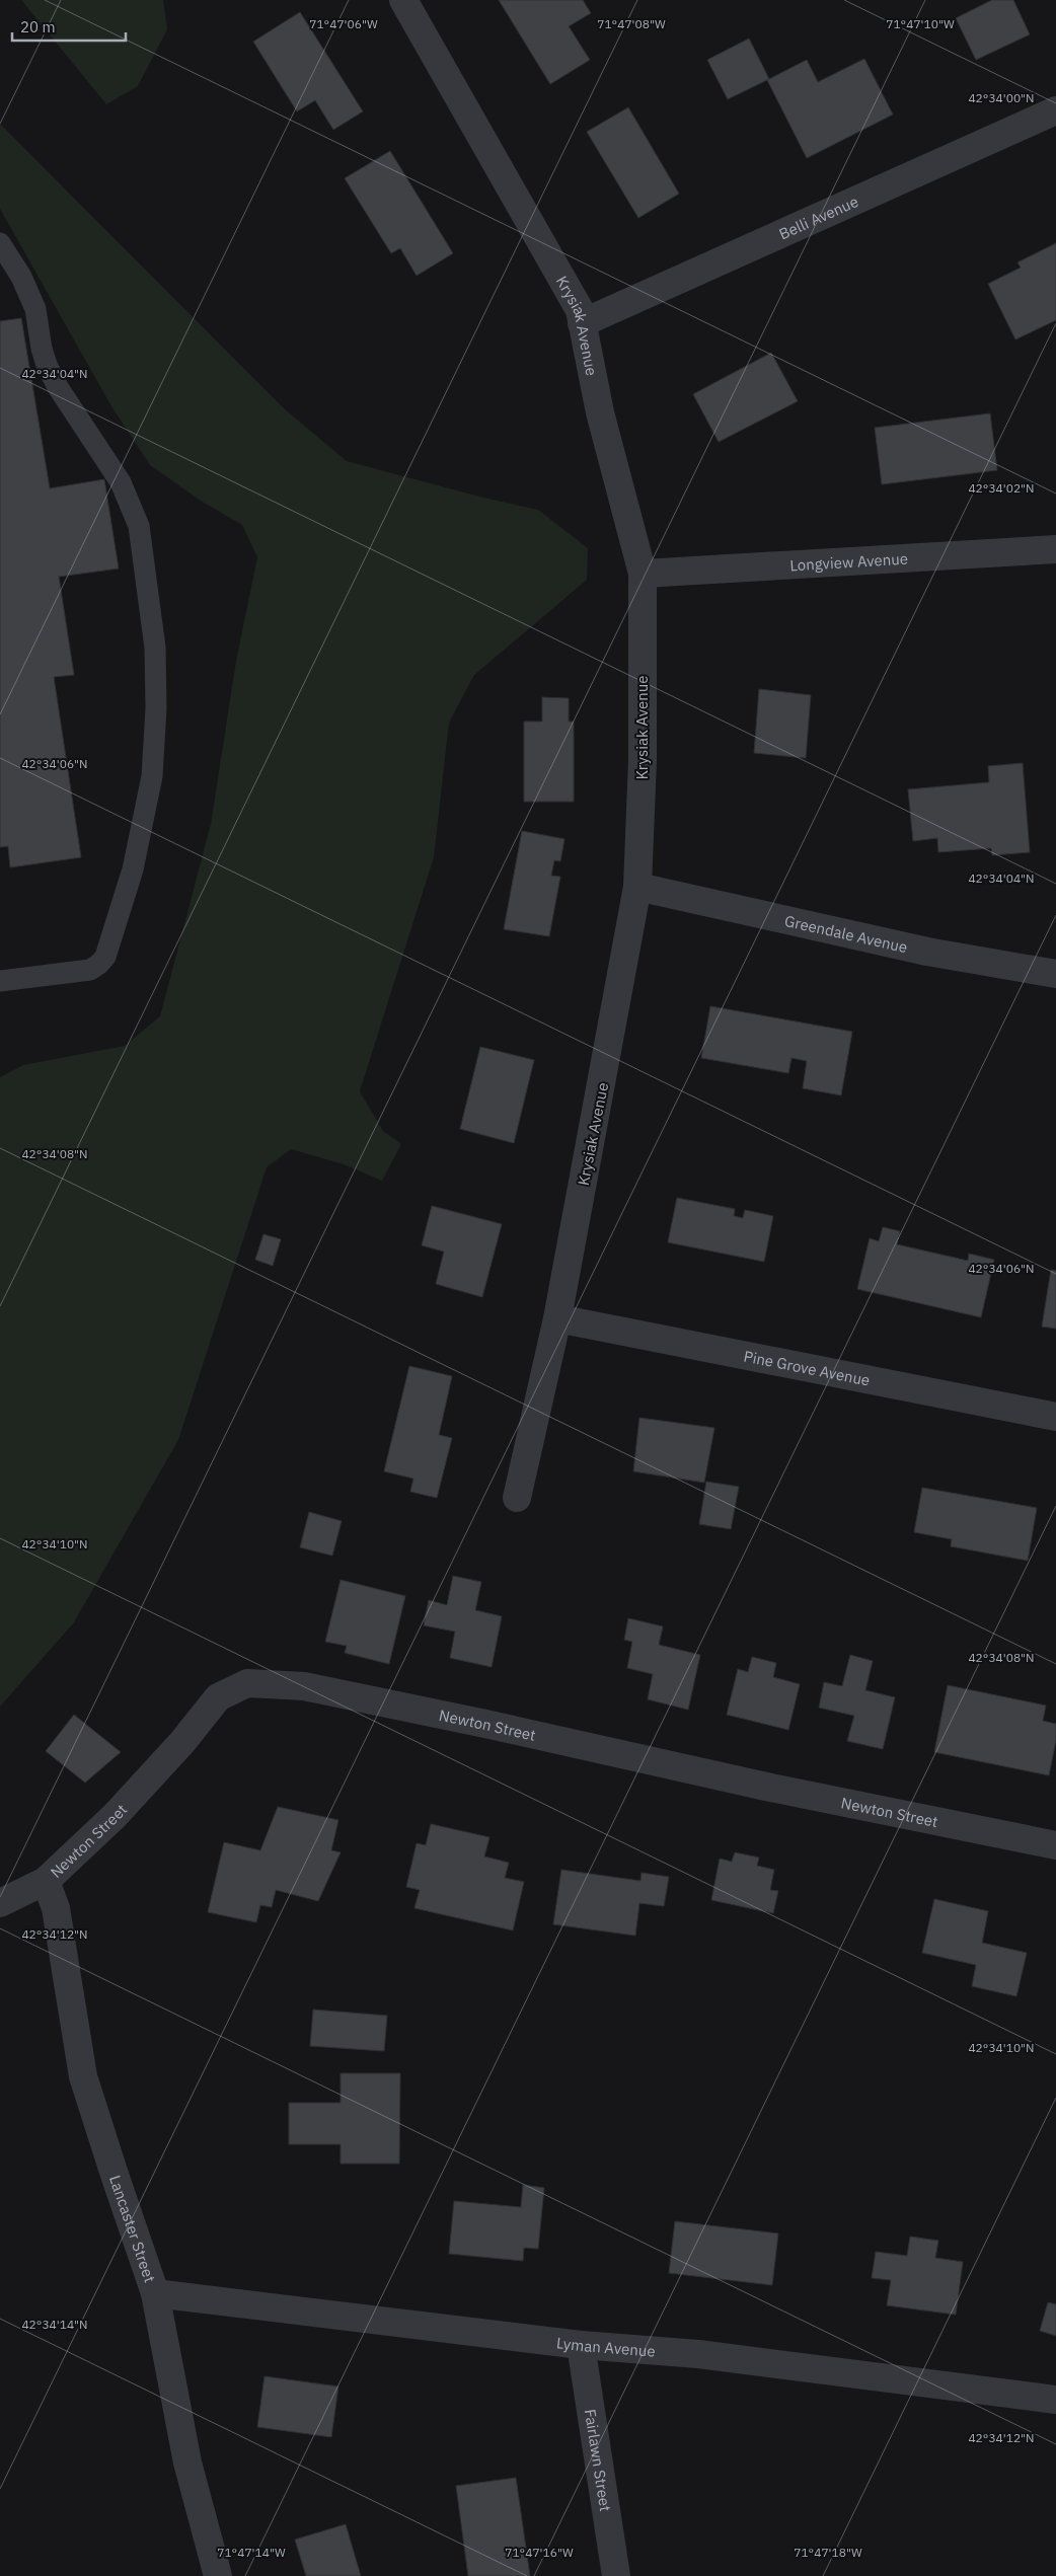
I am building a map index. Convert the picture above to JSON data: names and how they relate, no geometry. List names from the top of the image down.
{
  "streets": {
    "street": [
      "Belli Avenue",
      "Krysiak Avenue",
      "Longview Avenue",
      "Greendale Avenue",
      "Pine Grove Avenue",
      "Newton Street",
      "Lancaster Street",
      "Lyman Avenue",
      "Fairlawn Street"
    ]
  },
  "crossings": [
    ["Belli Avenue", "Krysiak Avenue"],
    ["Krysiak Avenue", "Longview Avenue"],
    ["Krysiak Avenue", "Greendale Avenue"],
    ["Krysiak Avenue", "Pine Grove Avenue"],
    ["Newton Street", "Lancaster Street"],
    ["Lancaster Street", "Lyman Avenue"],
    ["Lyman Avenue", "Fairlawn Street"]
  ],
  "scale_bar": "20 m",
  "coordinates": [
    "71°47'06\"W",
    "71°47'08\"W",
    "71°47'10\"W",
    "42°34'00\"N",
    "42°34'04\"N",
    "42°34'02\"N",
    "42°34'06\"N",
    "42°34'08\"N",
    "42°34'10\"N",
    "42°34'12\"N",
    "42°34'14\"N",
    "71°47'14\"W",
    "71°47'16\"W",
    "71°47'18\"W"
  ]
}
